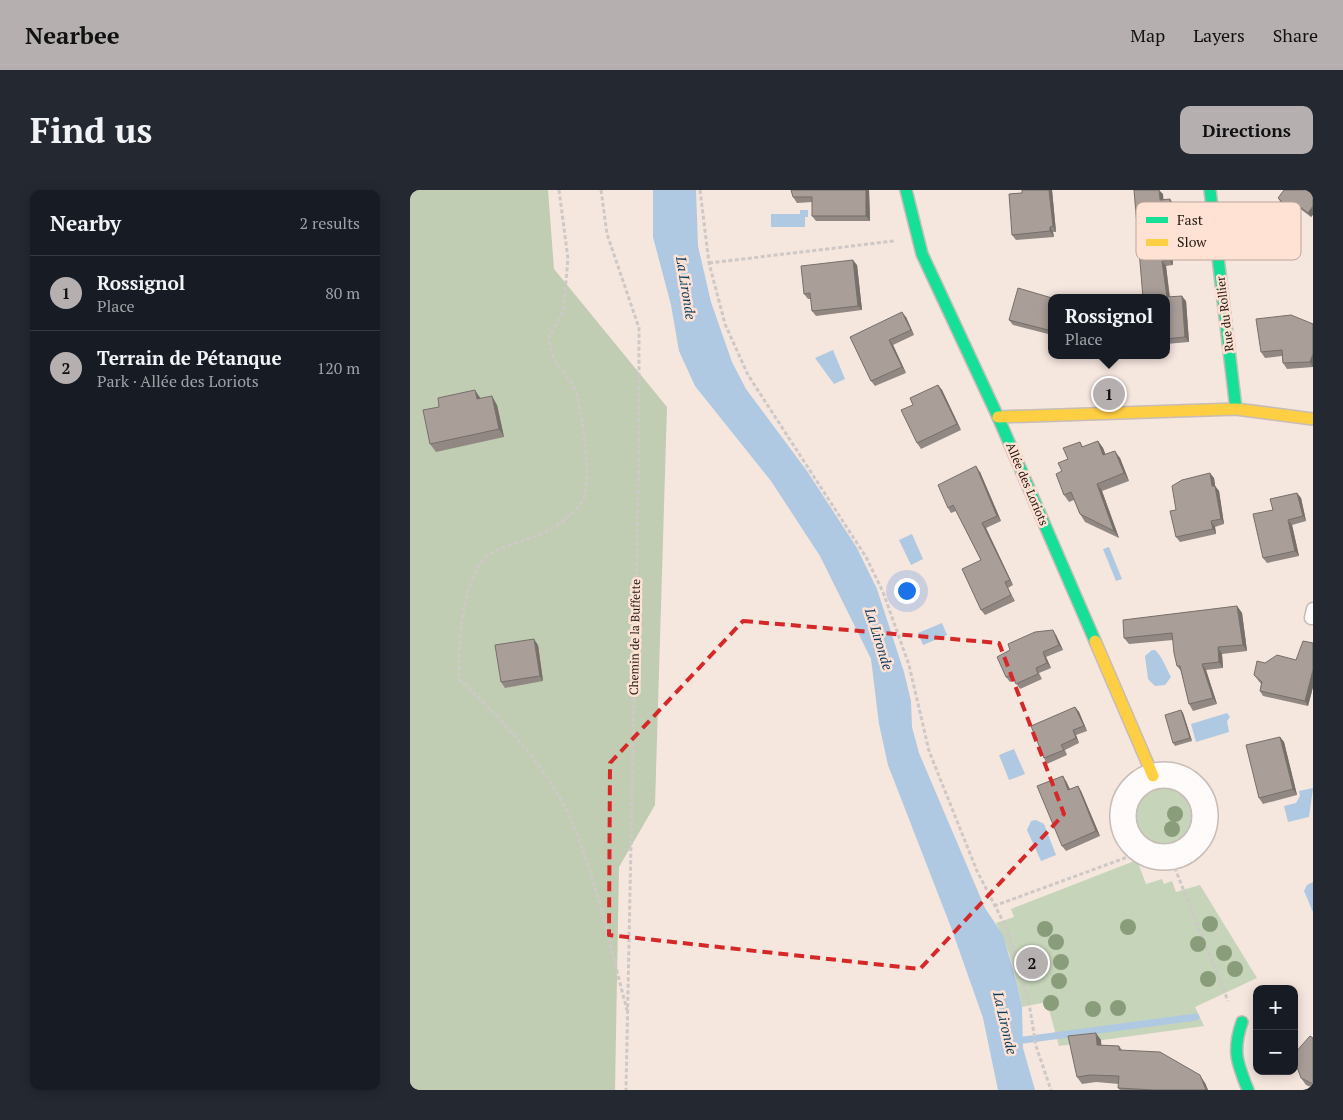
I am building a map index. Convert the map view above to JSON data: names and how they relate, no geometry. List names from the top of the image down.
{
  "streets": {
    "street": ["Rue du Rollier", "Allée des Loriots"],
    "path": ["Chemin de la Buffette"]
  },
  "water": ["La Lironde"],
  "legend": ["Fast", "Slow"],
  "page": {
    "header": "Nearbee",
    "nav": ["Map", "Layers", "Share"],
    "buttons": "Directions",
    "title": "Find us",
    "heading": ["Nearby", "2 results"],
    "list": [
      {
        "mark": "1",
        "name": "Rossignol",
        "note": "Place",
        "value": "80 m"
      },
      {
        "mark": "2",
        "name": "Terrain de Pétanque",
        "note": "Park · Allée des Loriots",
        "value": "120 m"
      }
    ],
    "popup": ["Rossignol", "Place"],
    "pins": ["1", "2"],
    "map_buttons": ["+", "−"]
  }
}
